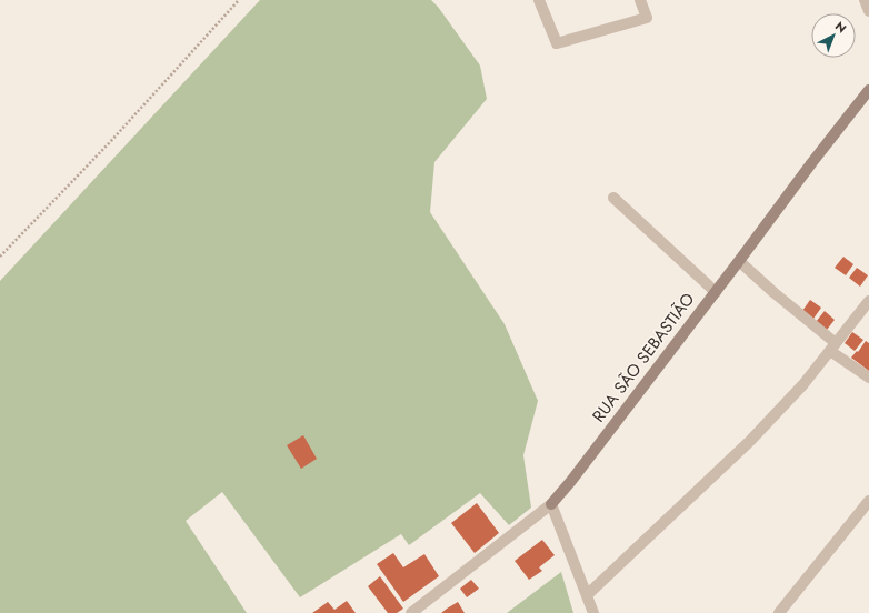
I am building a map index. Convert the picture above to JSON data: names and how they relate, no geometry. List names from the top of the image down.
{
  "streets": {
    "street": ["RUA SÃO SEBASTIÃO"]
  },
  "north": "top right"
}
